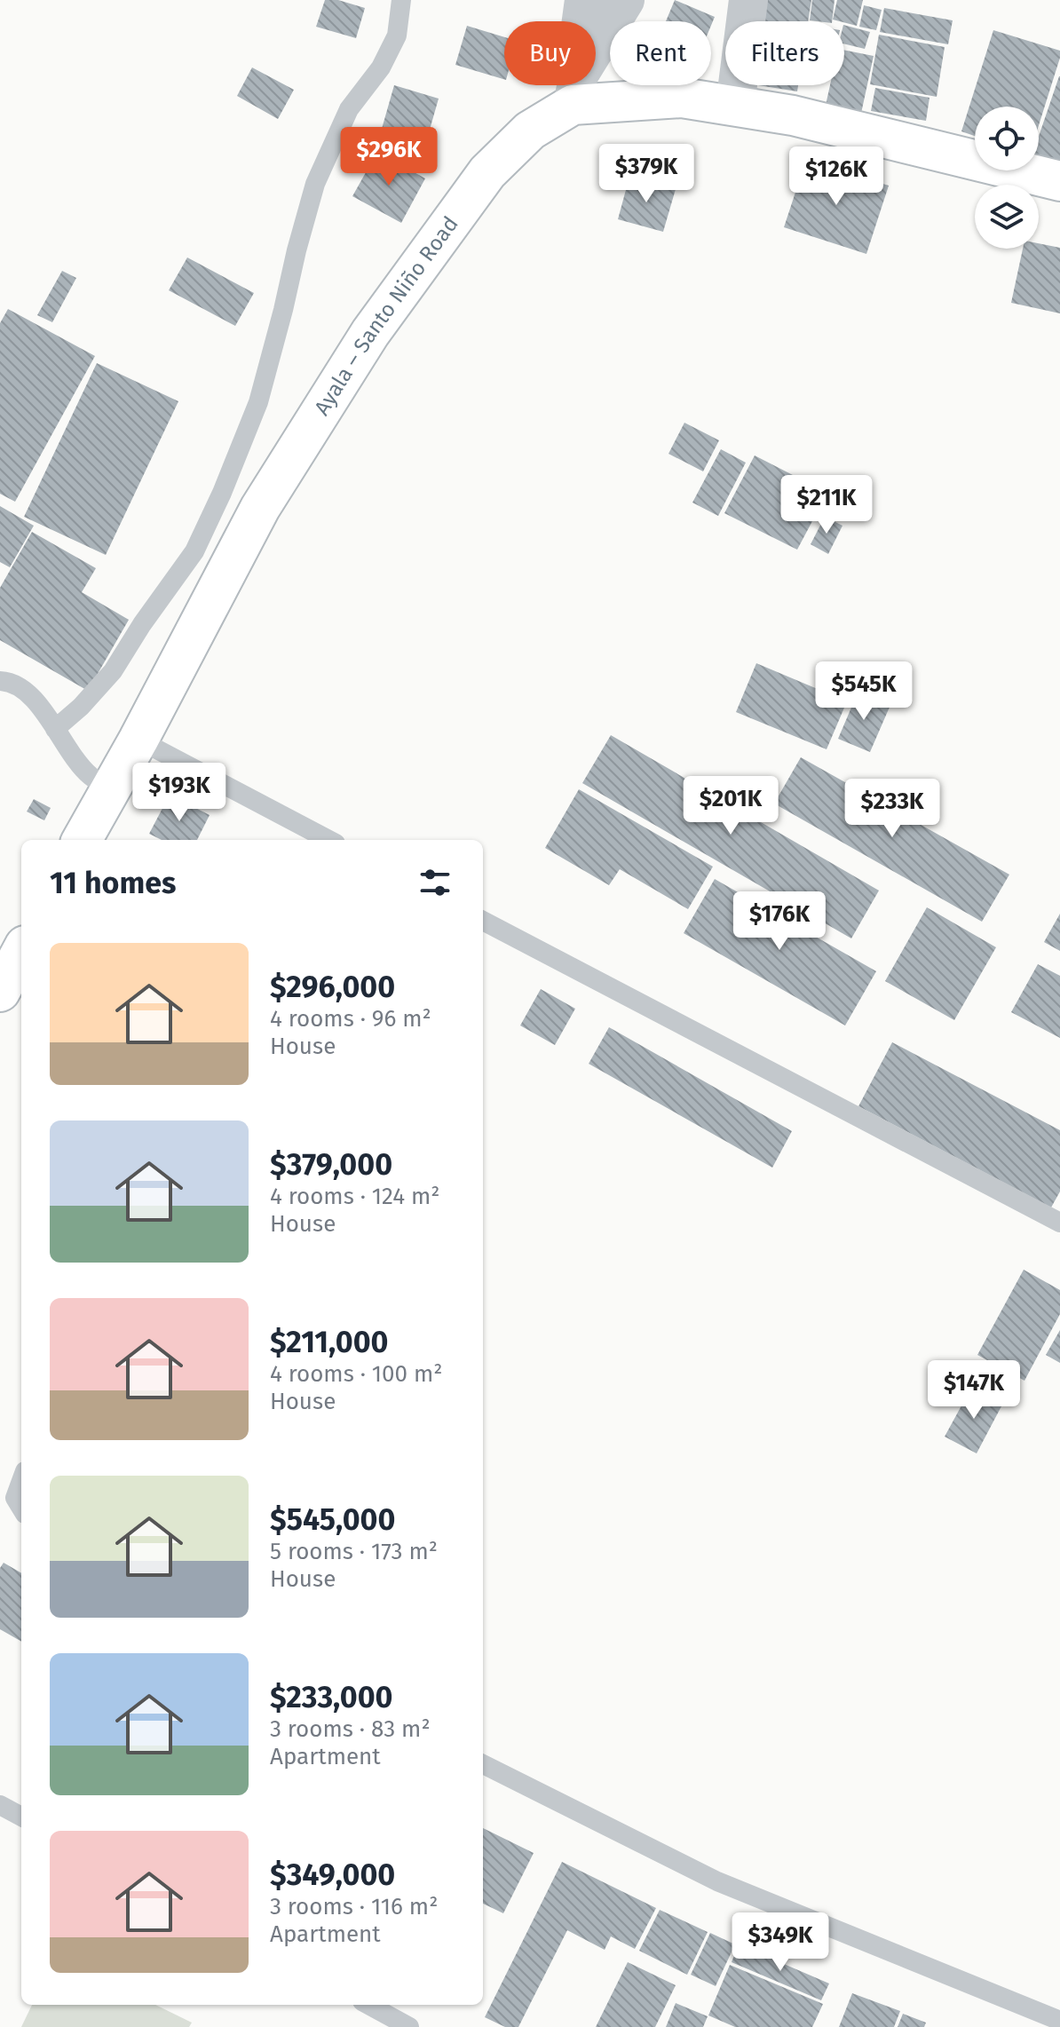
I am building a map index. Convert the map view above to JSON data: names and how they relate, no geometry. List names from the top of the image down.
{
  "streets": {
    "street": ["Ayala – Santo Niño Road"]
  },
  "page": {
    "chip": ["Buy", "Rent", "Filters"],
    "price": [
      "$296K",
      "$379K",
      "$126K",
      "$211K",
      "$545K",
      "$193K",
      "$201K",
      "$233K",
      "$176K",
      "$147K",
      "$349K"
    ],
    "heading": "11 homes",
    "list": [
      {
        "name": "$296,000",
        "note": "4 rooms · 96 m² · House"
      },
      {
        "name": "$379,000",
        "note": "4 rooms · 124 m² · House"
      },
      {
        "name": "$211,000",
        "note": "4 rooms · 100 m² · House"
      },
      {
        "name": "$545,000",
        "note": "5 rooms · 173 m² · House"
      },
      {
        "name": "$233,000",
        "note": "3 rooms · 83 m² · Apartment"
      },
      {
        "name": "$349,000",
        "note": "3 rooms · 116 m² · Apartment"
      }
    ]
  }
}
